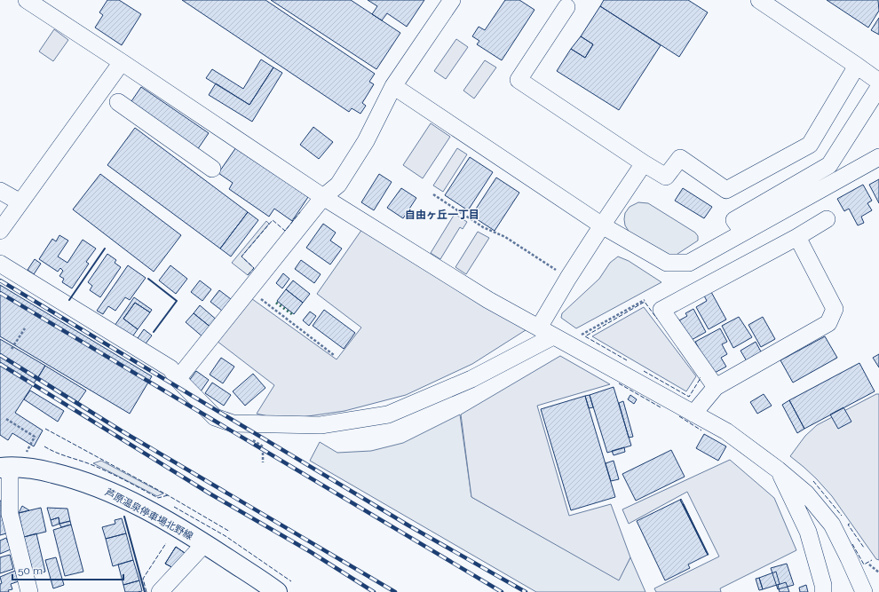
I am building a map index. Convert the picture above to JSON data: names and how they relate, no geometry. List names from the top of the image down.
{
  "streets": {
    "main road": ["芦原温泉停車場北野線"]
  },
  "districts": ["自由ヶ丘一丁目"],
  "scale_bar": "50 m"
}
